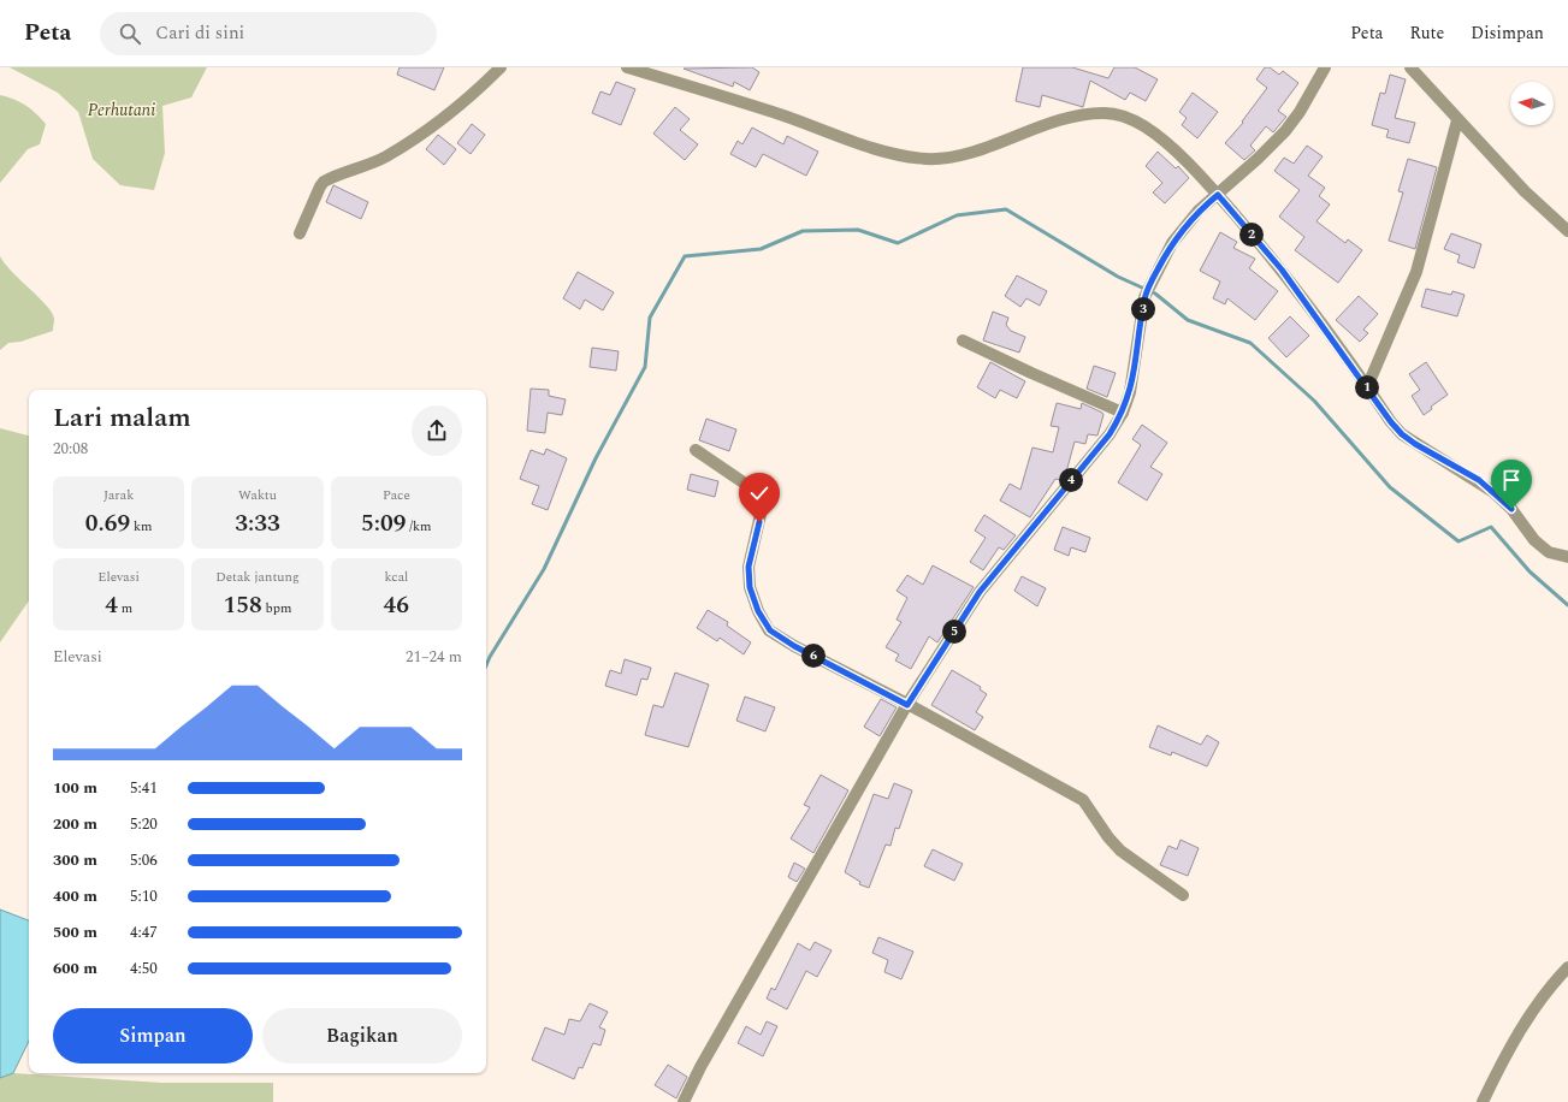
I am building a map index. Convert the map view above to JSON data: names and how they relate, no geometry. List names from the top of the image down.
{
  "parks": ["Perhutani"],
  "north": "left",
  "page": {
    "header": "Peta",
    "search": "Cari di sini",
    "nav": ["Peta", "Rute", "Disimpan"],
    "pins": [
      "2",
      "3",
      "1",
      "4",
      "5",
      "6"
    ],
    "heading": ["Lari malam", "20:08"],
    "stats": [
      ["Jarak", "0.69 km"],
      ["Waktu", "3:33"],
      ["Pace", "5:09 /km"],
      ["Elevasi", "4 m"],
      ["Detak jantung", "158 bpm"],
      ["kcal", "46"]
    ],
    "chart": ["Elevasi", "21–24 m"],
    "list": [
      {
        "name": "100 m",
        "note": "5:41"
      },
      {
        "name": "200 m",
        "note": "5:20"
      },
      {
        "name": "300 m",
        "note": "5:06"
      },
      {
        "name": "400 m",
        "note": "5:10"
      },
      {
        "name": "500 m",
        "note": "4:47"
      },
      {
        "name": "600 m",
        "note": "4:50"
      }
    ],
    "buttons": ["Simpan", "Bagikan"]
  }
}
